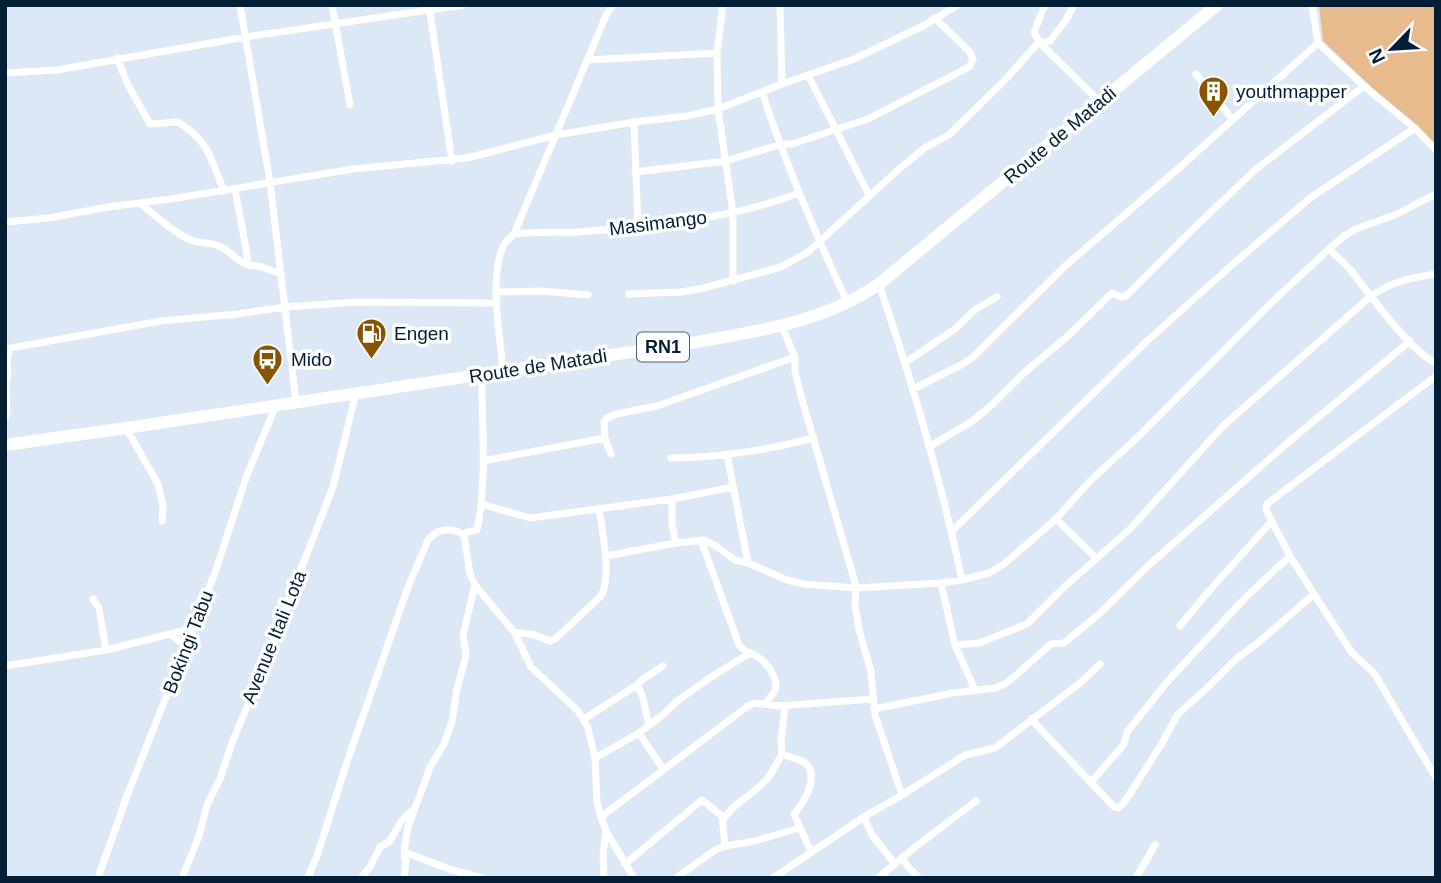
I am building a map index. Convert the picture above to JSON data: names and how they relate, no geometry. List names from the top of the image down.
{
  "streets": {
    "highway": ["Route de Matadi", "RN1"],
    "street": ["Masimango", "Avenue Itali Lota", "Bokingi Tabu"]
  },
  "crossings": [
    ["Route de Matadi", "Avenue Itali Lota"],
    ["Route de Matadi", "Bokingi Tabu"]
  ],
  "places": {
    "building": ["youthmapper"],
    "fuel station": ["Engen"],
    "bus stop": ["Mido"]
  },
  "north": "bottom left"
}
